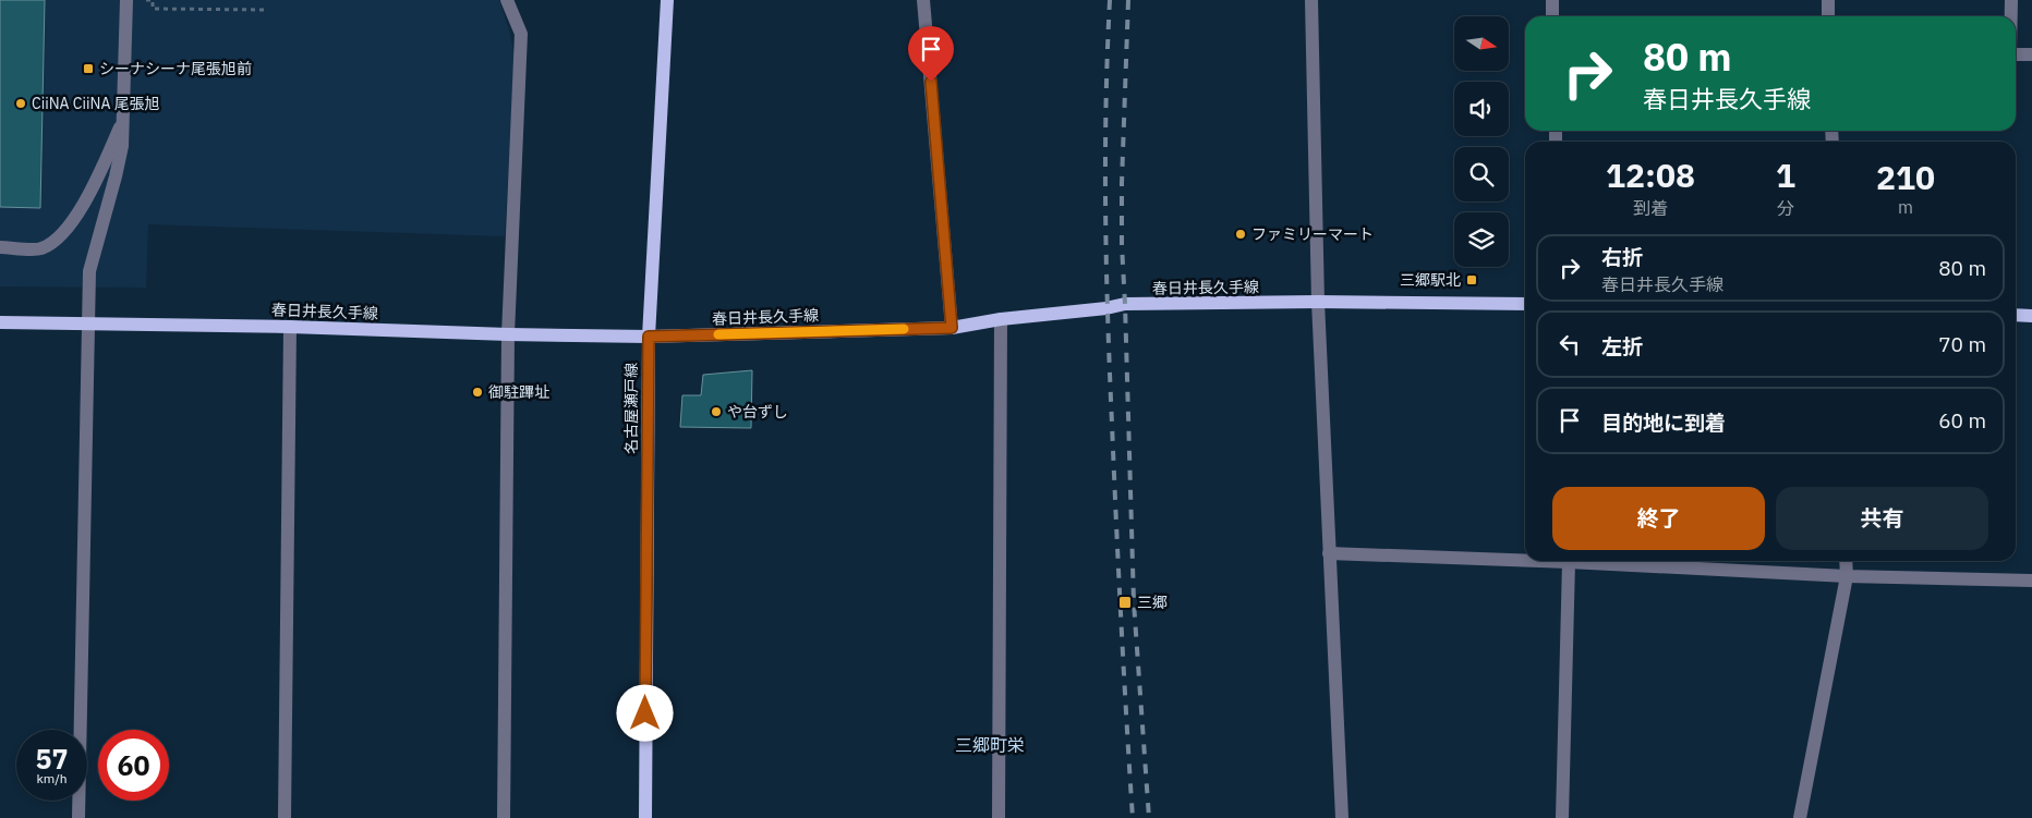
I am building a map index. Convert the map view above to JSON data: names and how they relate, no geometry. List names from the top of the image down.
{
  "streets": {
    "main road": ["春日井長久手線", "名古屋瀬戸線"]
  },
  "crossings": [
    ["春日井長久手線", "名古屋瀬戸線"]
  ],
  "districts": ["三郷町栄"],
  "places": {
    "transit": ["シーナシーナ尾張旭前", "三郷駅北", "三郷"],
    "other": [
      "CiiNA CiiNA 尾張旭",
      "ファミリーマート",
      "御駐蹕址",
      "や台ずし"
    ]
  },
  "north": "right",
  "page": {
    "turn": ["80 m", "春日井長久手線"],
    "eta": [
      "12:08",
      "到着",
      "1",
      "分",
      "210",
      "m"
    ],
    "list": [
      {
        "name": "右折",
        "note": "春日井長久手線",
        "value": "80 m"
      },
      {
        "name": "左折",
        "value": "70 m"
      },
      {
        "name": "目的地に到着",
        "value": "60 m"
      }
    ],
    "buttons": ["終了", "共有"],
    "speed": "57 km/h",
    "limit": "60"
  }
}
